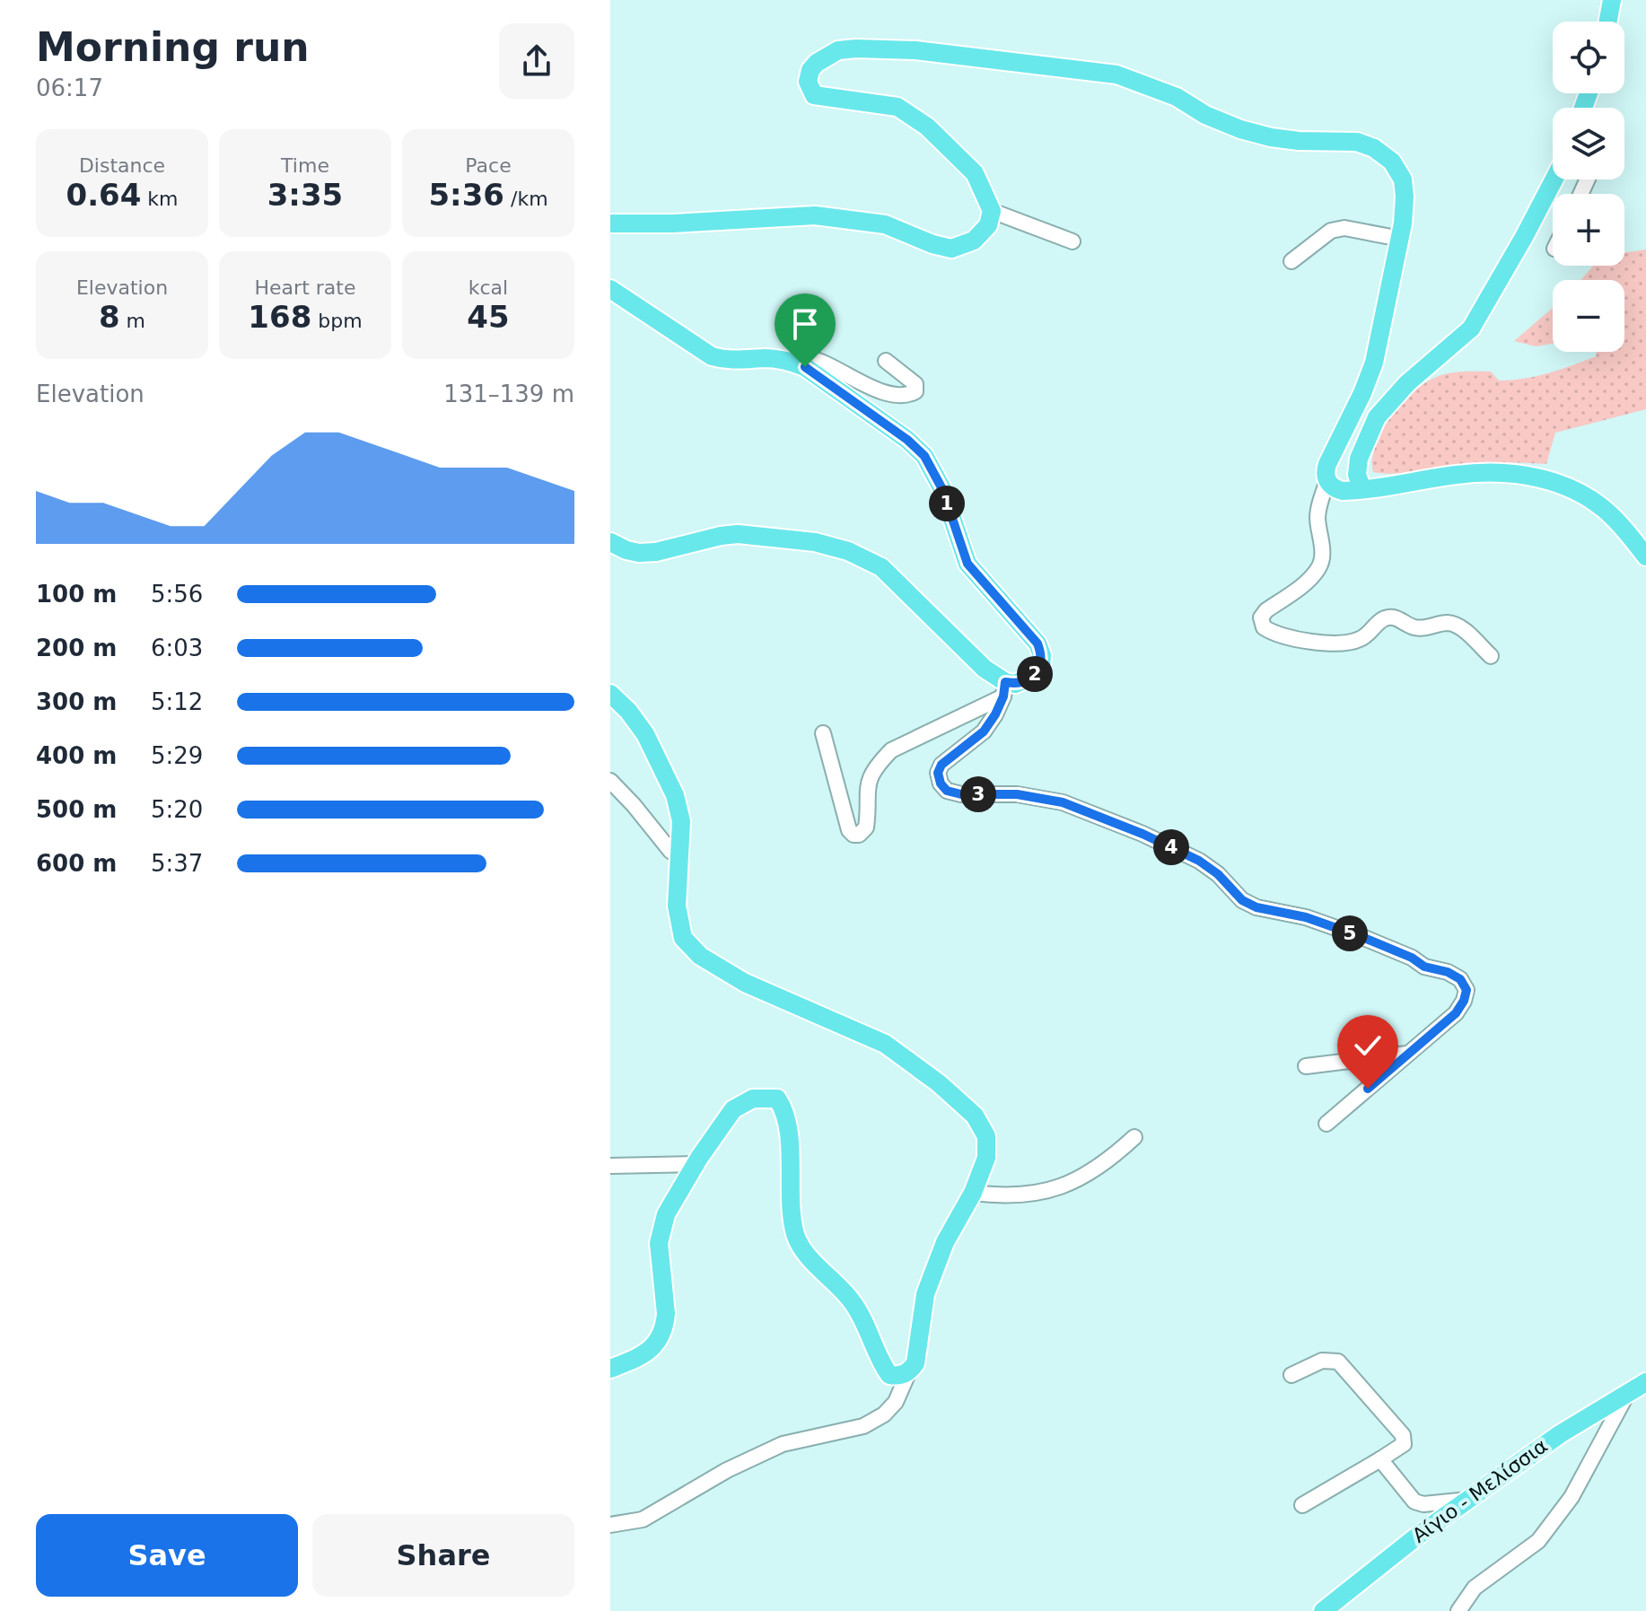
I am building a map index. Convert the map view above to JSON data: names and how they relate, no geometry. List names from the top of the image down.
{
  "streets": {
    "main road": ["Αίγιο - Μελίσσια"]
  },
  "page": {
    "heading": ["Morning run", "06:17"],
    "map_buttons": ["+", "−"],
    "stats": [
      ["Distance", "0.64 km"],
      ["Time", "3:35"],
      ["Pace", "5:36 /km"],
      ["Elevation", "8 m"],
      ["Heart rate", "168 bpm"],
      ["kcal", "45"]
    ],
    "chart": ["Elevation", "131–139 m"],
    "pins": [
      "1",
      "2",
      "3",
      "4",
      "5"
    ],
    "list": [
      {
        "name": "100 m",
        "note": "5:56"
      },
      {
        "name": "200 m",
        "note": "6:03"
      },
      {
        "name": "300 m",
        "note": "5:12"
      },
      {
        "name": "400 m",
        "note": "5:29"
      },
      {
        "name": "500 m",
        "note": "5:20"
      },
      {
        "name": "600 m",
        "note": "5:37"
      }
    ],
    "buttons": ["Save", "Share"]
  }
}
